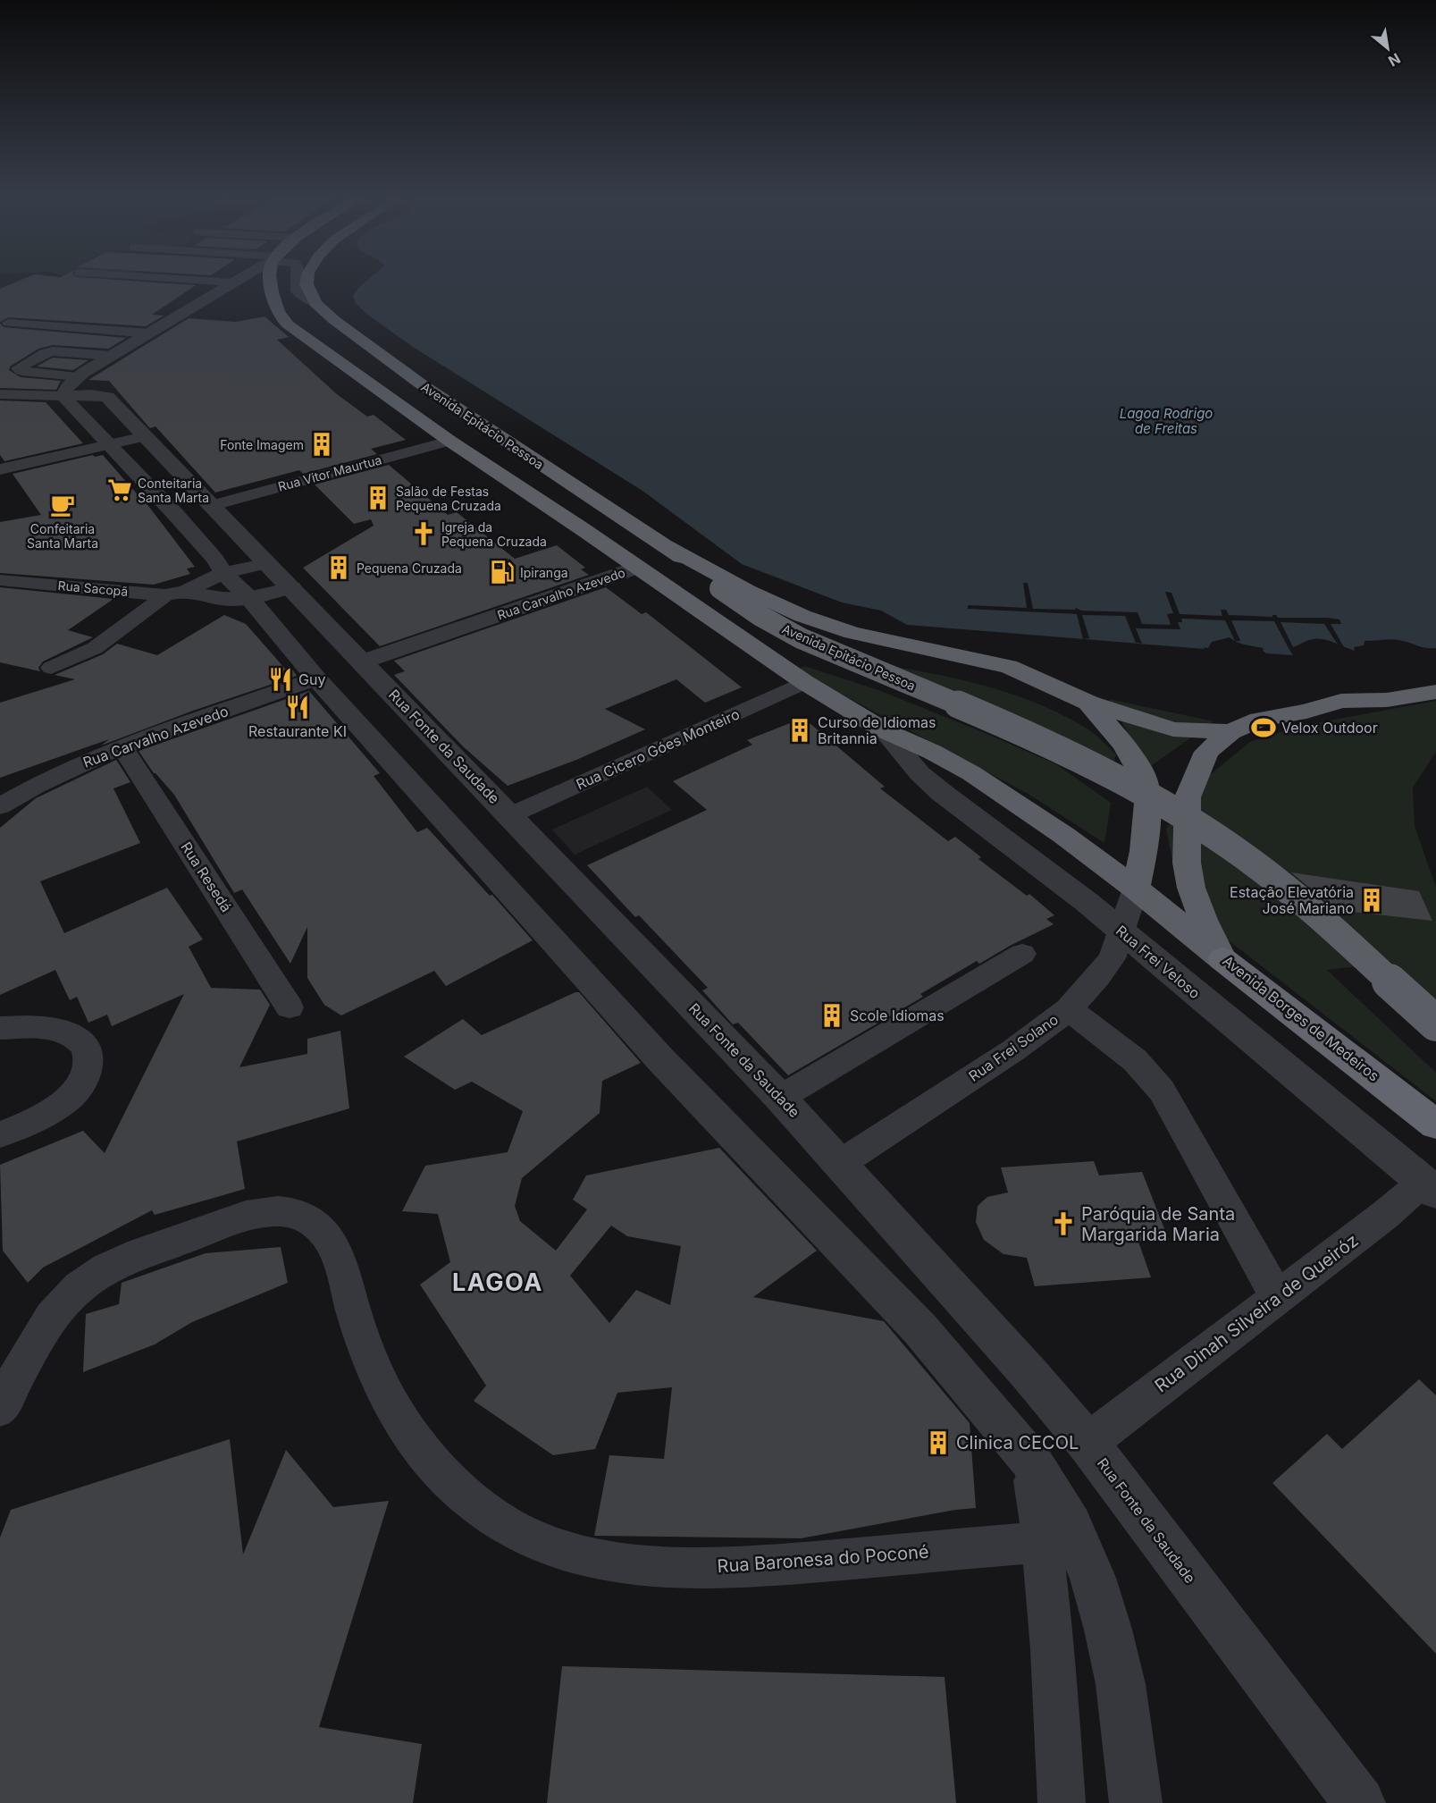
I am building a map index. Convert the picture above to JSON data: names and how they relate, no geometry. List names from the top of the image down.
{
  "streets": {
    "highway": ["Avenida Epitácio Pessoa", "Avenida Borges de Medeiros"],
    "street": [
      "Rua Vitor Maurtua",
      "Rua Sacopã",
      "Rua Carvalho Azevedo",
      "Rua Fonte da Saudade",
      "Rua Cicero Góes Monteiro",
      "Rua Resedá",
      "Rua Frei Veloso",
      "Rua Frei Solano",
      "Rua Dinah Silveira de Queiróz",
      "Rua Baronesa do Poconé"
    ]
  },
  "crossings": [
    ["Avenida Epitácio Pessoa", "Rua Vitor Maurtua"],
    ["Avenida Epitácio Pessoa", "Rua Carvalho Azevedo"],
    ["Avenida Epitácio Pessoa", "Rua Cicero Góes Monteiro"],
    ["Avenida Epitácio Pessoa", "Rua Frei Veloso"],
    ["Avenida Epitácio Pessoa", "Avenida Borges de Medeiros"],
    ["Avenida Epitácio Pessoa", "Rua Frei Solano"],
    ["Rua Vitor Maurtua", "Rua Fonte da Saudade"],
    ["Rua Sacopã", "Rua Fonte da Saudade"],
    ["Rua Carvalho Azevedo", "Rua Fonte da Saudade"],
    ["Rua Carvalho Azevedo", "Rua Resedá"],
    ["Rua Fonte da Saudade", "Rua Cicero Góes Monteiro"],
    ["Rua Fonte da Saudade", "Rua Frei Solano"],
    ["Rua Fonte da Saudade", "Rua Dinah Silveira de Queiróz"],
    ["Rua Frei Veloso", "Rua Frei Solano"],
    ["Rua Frei Veloso", "Rua Dinah Silveira de Queiróz"]
  ],
  "districts": ["LAGOA"],
  "water": ["Lagoa Rodrigo de Freitas"],
  "places": {
    "building": [
      "Fonte Imagem",
      "Salão de Festas Pequena Cruzada",
      "Pequena Cruzada",
      "Curso de Idiomas Britannia",
      "Estação Elevatória José Mariano",
      "Scole Idiomas",
      "Clinica CECOL"
    ],
    "supermarket": ["Conteitaria Santa Marta"],
    "cafe": ["Confeitaria Santa Marta"],
    "church": ["Igreja da Pequena Cruzada", "Paróquia de Santa Margarida Maria"],
    "fuel station": ["Ipiranga"],
    "restaurant": ["Guy", "Restaurante KI"],
    "sports": ["Velox Outdoor"]
  },
  "north": "bottom right"
}
